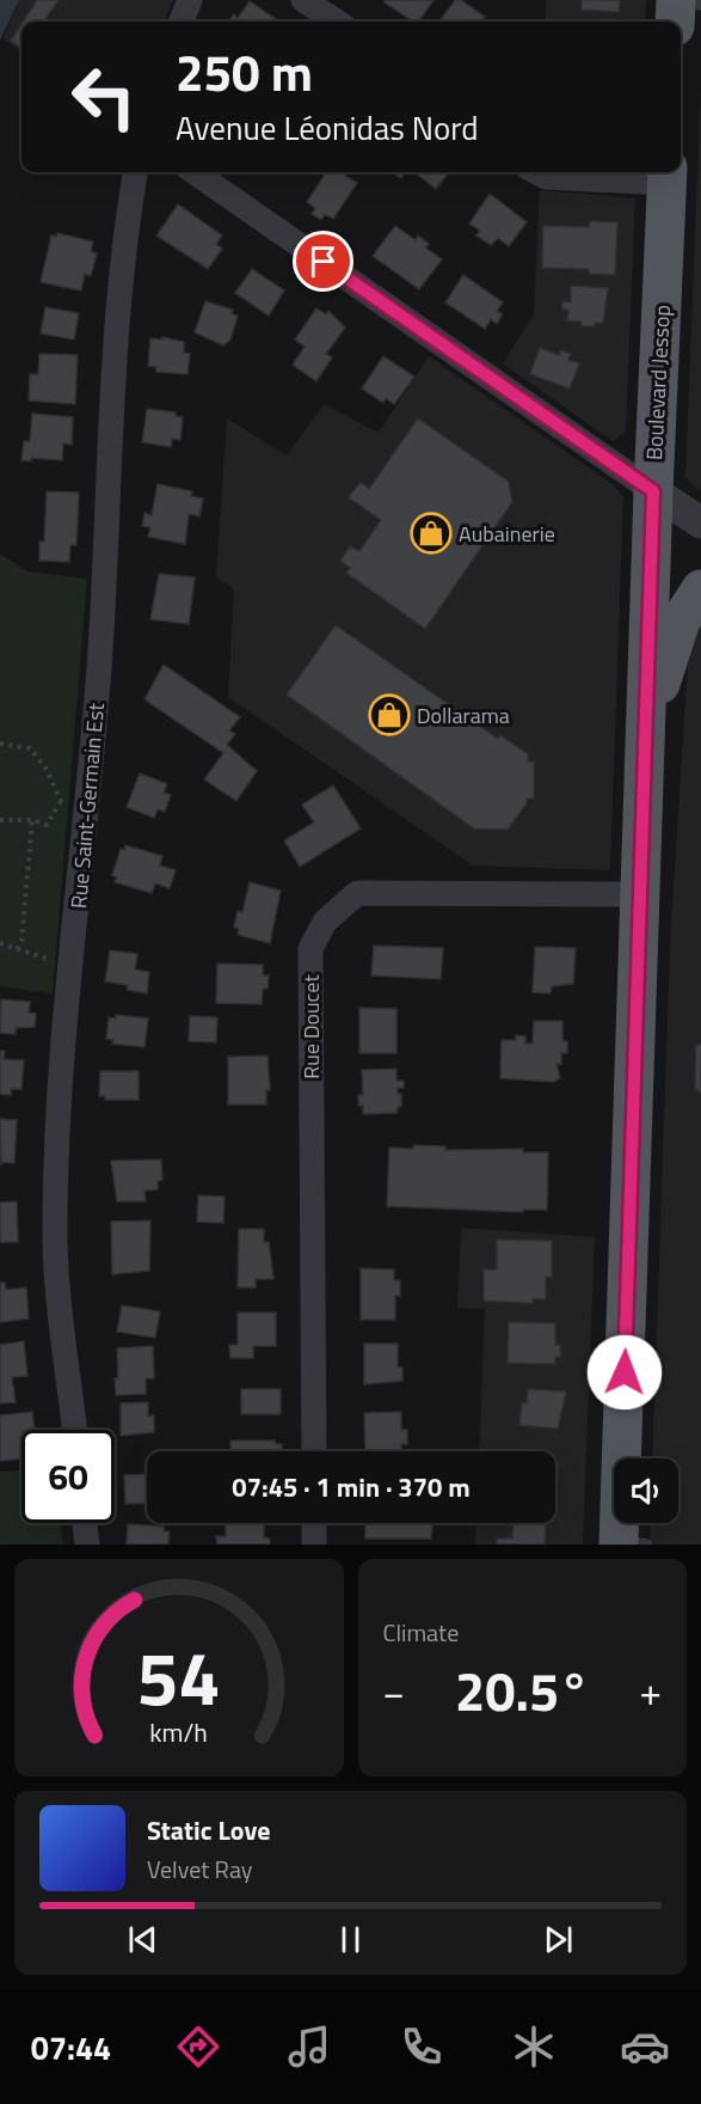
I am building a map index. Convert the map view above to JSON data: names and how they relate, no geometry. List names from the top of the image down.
{
  "streets": {
    "main road": ["Boulevard Jessop"],
    "street": ["Rue Saint-Germain Est", "Rue Doucet"]
  },
  "crossings": [
    ["Boulevard Jessop", "Rue Doucet"]
  ],
  "places": {
    "shop": ["Aubainerie", "Dollarama"]
  },
  "page": {
    "turn": ["250 m", "Avenue Léonidas Nord"],
    "limit": "60",
    "trip": "07:45 · 1 min · 370 m",
    "tile": "Climate",
    "heat": ["−", "20.5°", "+"],
    "song": ["Static Love", "Velvet Ray"],
    "tabs": "07:44",
    "gauge": ["54", "km/h"]
  }
}
